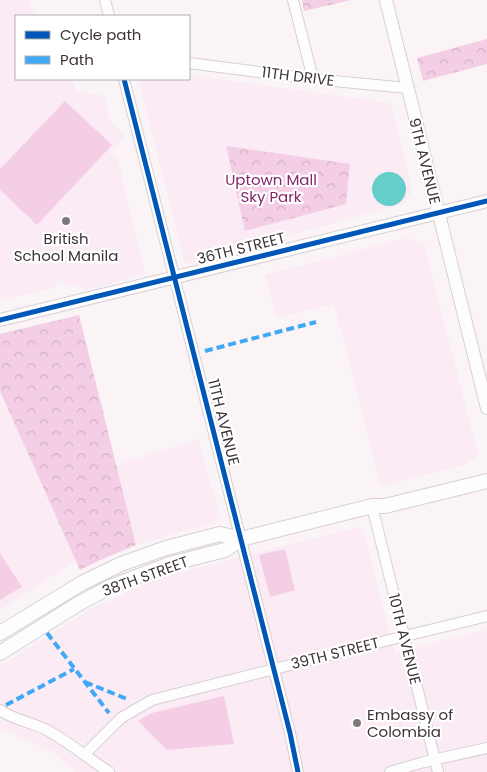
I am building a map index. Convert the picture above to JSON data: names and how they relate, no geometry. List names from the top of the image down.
{
  "streets": {
    "main road": ["38TH STREET"],
    "street": [
      "11TH DRIVE",
      "9TH AVENUE",
      "36TH STREET",
      "11TH AVENUE",
      "10TH AVENUE",
      "39TH STREET"
    ]
  },
  "crossings": [
    ["11TH DRIVE", "9TH AVENUE"],
    ["9TH AVENUE", "36TH STREET"],
    ["36TH STREET", "11TH AVENUE"],
    ["11TH AVENUE", "38TH STREET"],
    ["11TH AVENUE", "39TH STREET"],
    ["38TH STREET", "10TH AVENUE"],
    ["10TH AVENUE", "39TH STREET"]
  ],
  "parks": ["Uptown Mall Sky Park"],
  "places": ["British School Manila", "Embassy of Colombia"],
  "legend": ["Cycle path", "Path"]
}
